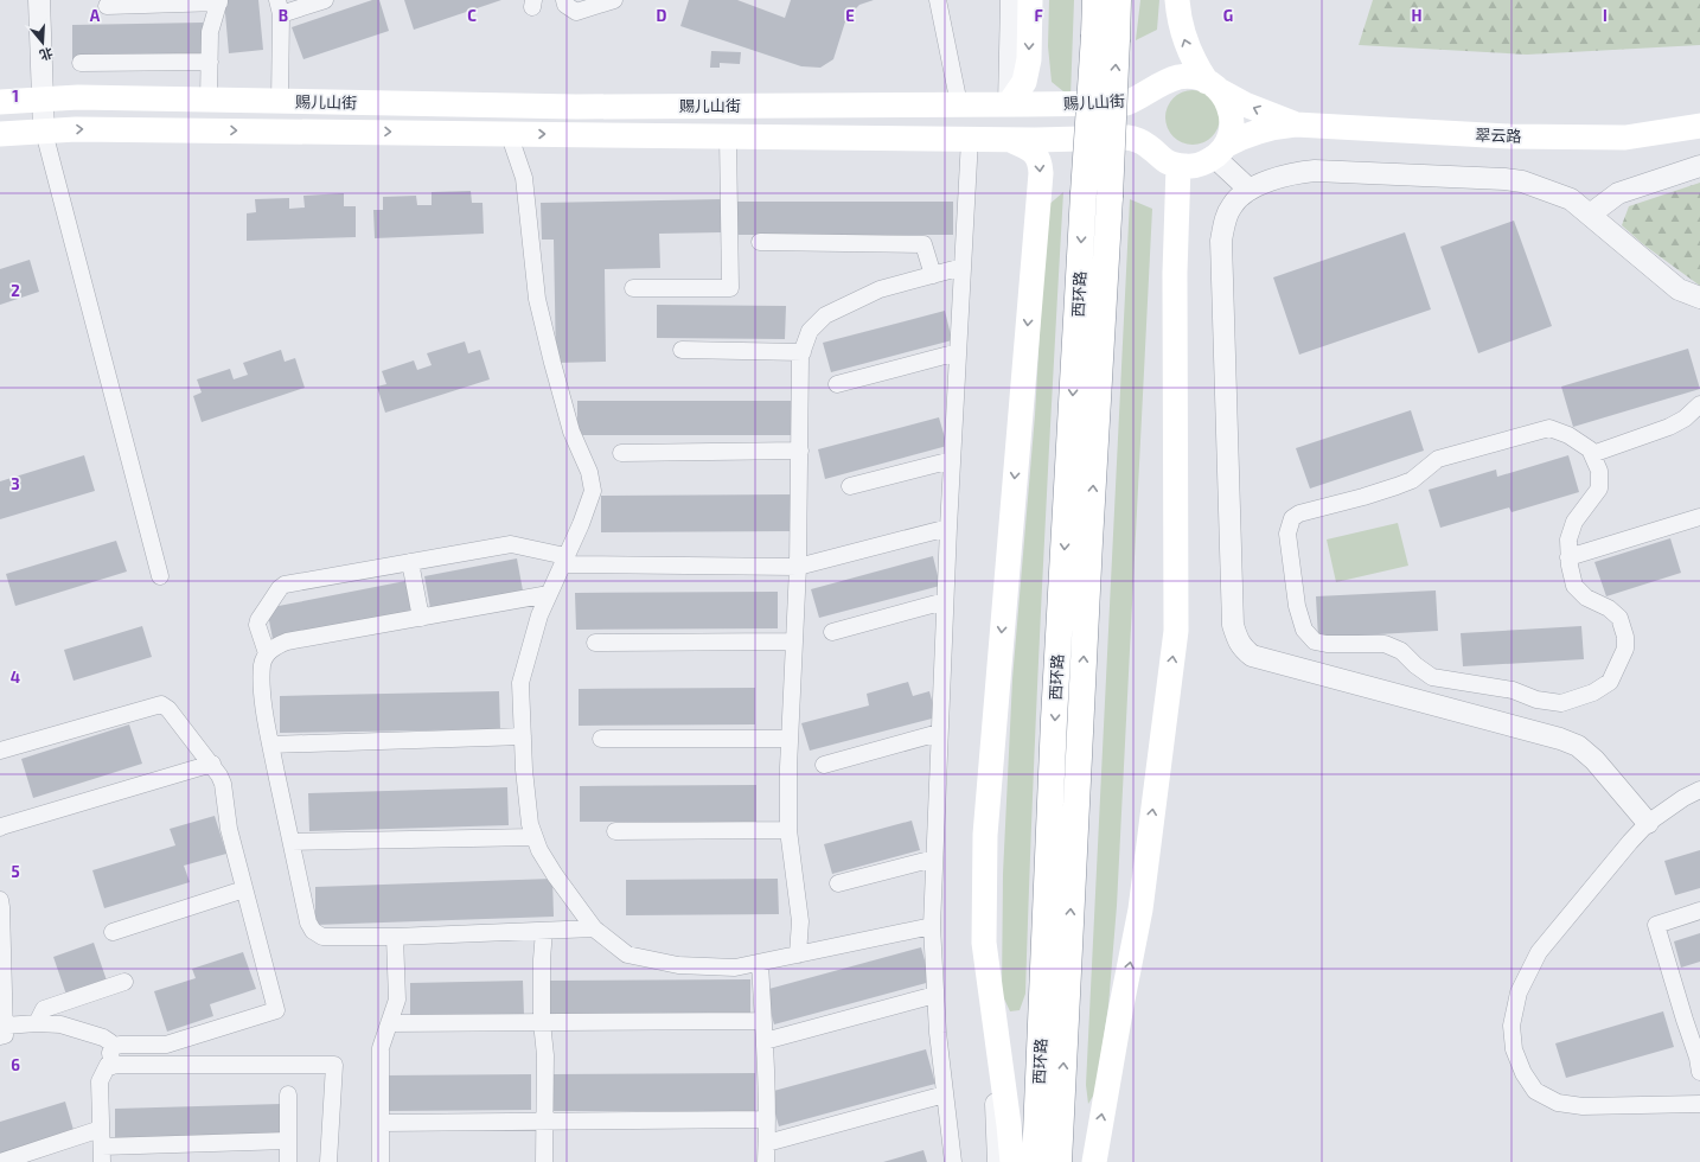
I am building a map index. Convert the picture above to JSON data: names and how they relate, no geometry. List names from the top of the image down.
{
  "streets": {
    "highway": ["西环路"],
    "main road": ["赐儿山街", "翠云路"]
  },
  "north": "bottom",
  "grid": {
    "columns": [
      "A",
      "B",
      "C",
      "D",
      "E",
      "F",
      "G",
      "H",
      "I"
    ],
    "rows": [
      "1",
      "2",
      "3",
      "4",
      "5",
      "6"
    ]
  }
}
